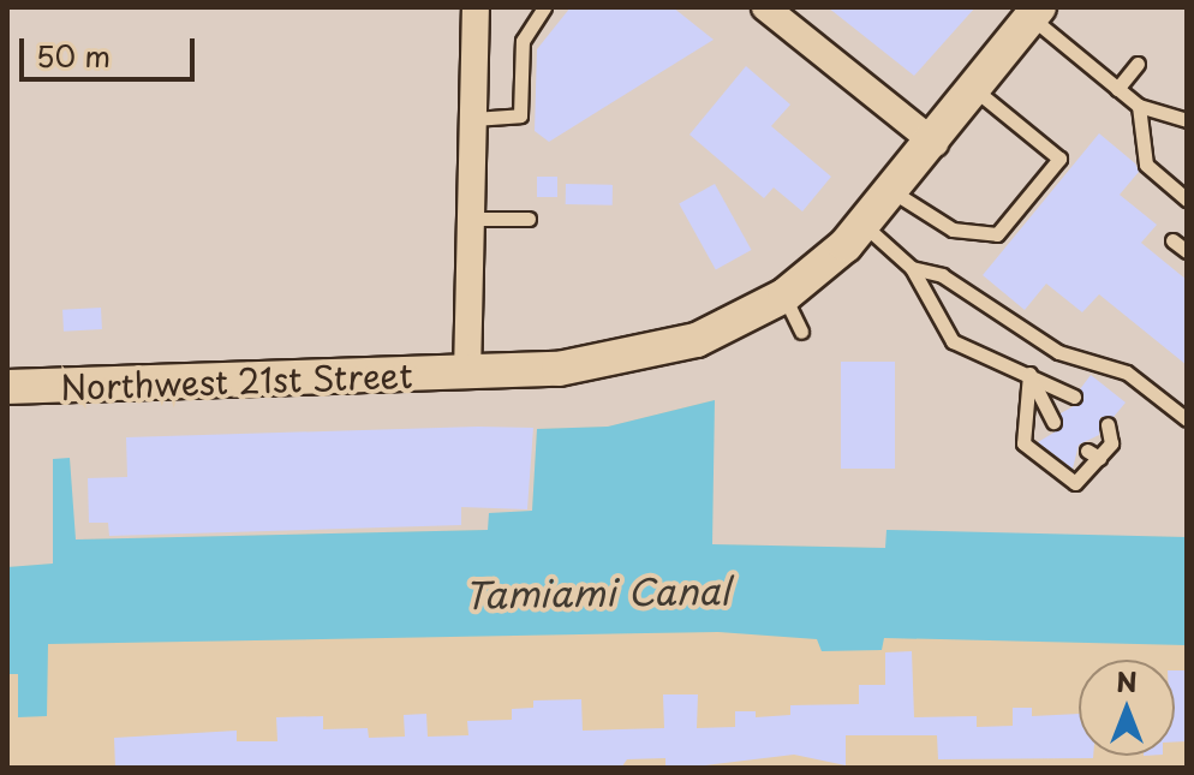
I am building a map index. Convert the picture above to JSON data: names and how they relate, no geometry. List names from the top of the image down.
{
  "streets": {
    "street": ["Northwest 21st Street"]
  },
  "water": ["Tamiami Canal"],
  "scale_bar": "50 m",
  "north": "top"
}
